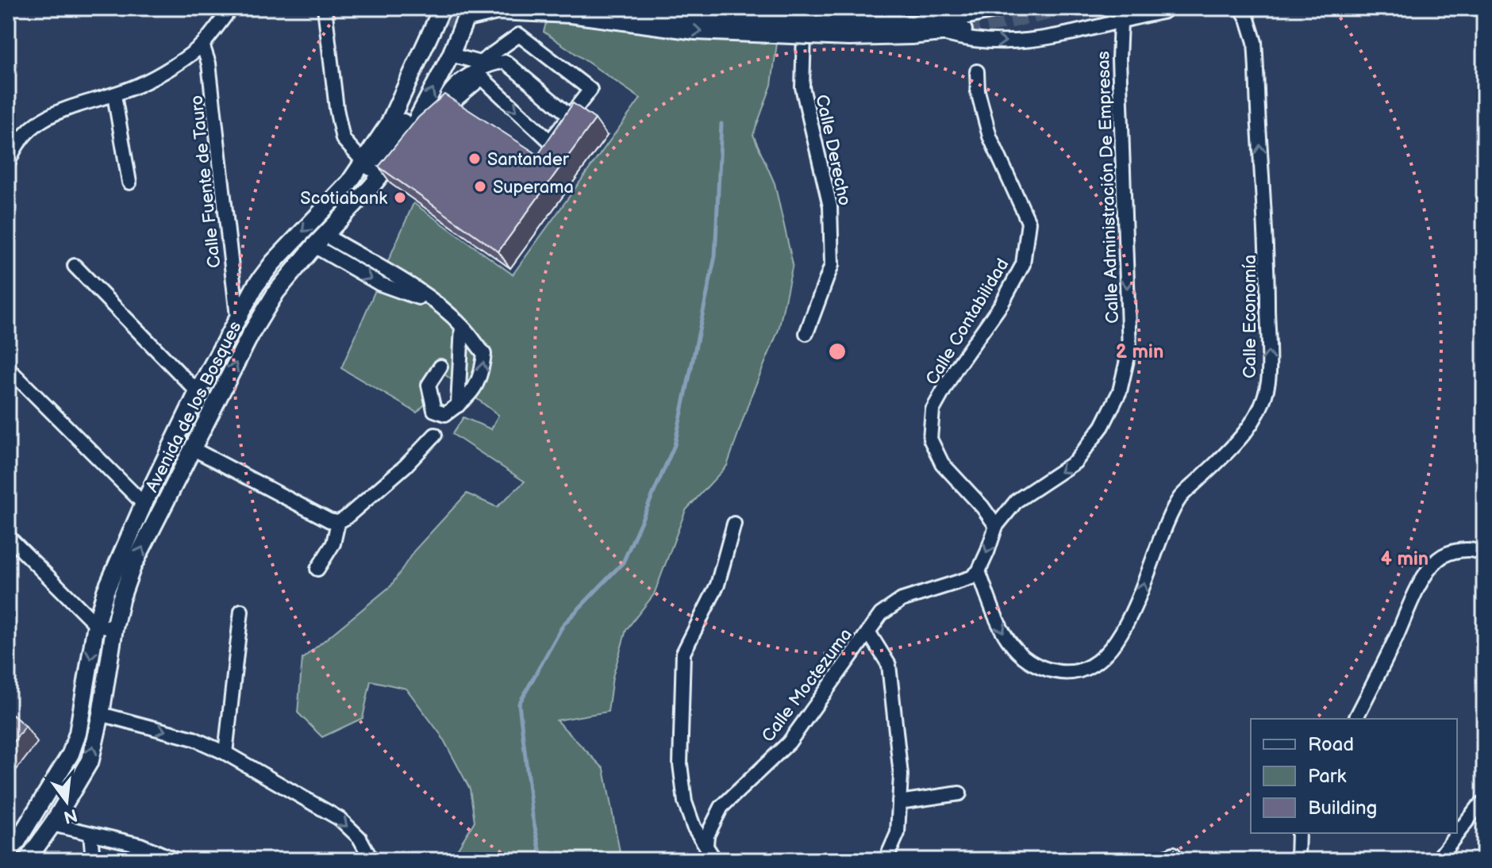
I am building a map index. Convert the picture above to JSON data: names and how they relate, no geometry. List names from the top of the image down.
{
  "streets": {
    "main road": ["Avenida de los Bosques"],
    "street": [
      "Calle Derecho",
      "Calle Fuente de Tauro",
      "Calle Administración De Empresas",
      "Calle Economía",
      "Calle Contabilidad",
      "Calle Moctezuma"
    ]
  },
  "crossings": [
    ["Calle Fuente de Tauro", "Avenida de los Bosques"],
    ["Calle Administración De Empresas", "Calle Contabilidad"],
    ["Calle Economía", "Calle Moctezuma"]
  ],
  "one_way": ["Calle Administración De Empresas"],
  "places": ["Santander", "Superama", "Scotiabank"],
  "legend": ["Road", "Park", "Building"],
  "north": "bottom",
  "rings": ["2 min", "4 min"]
}
